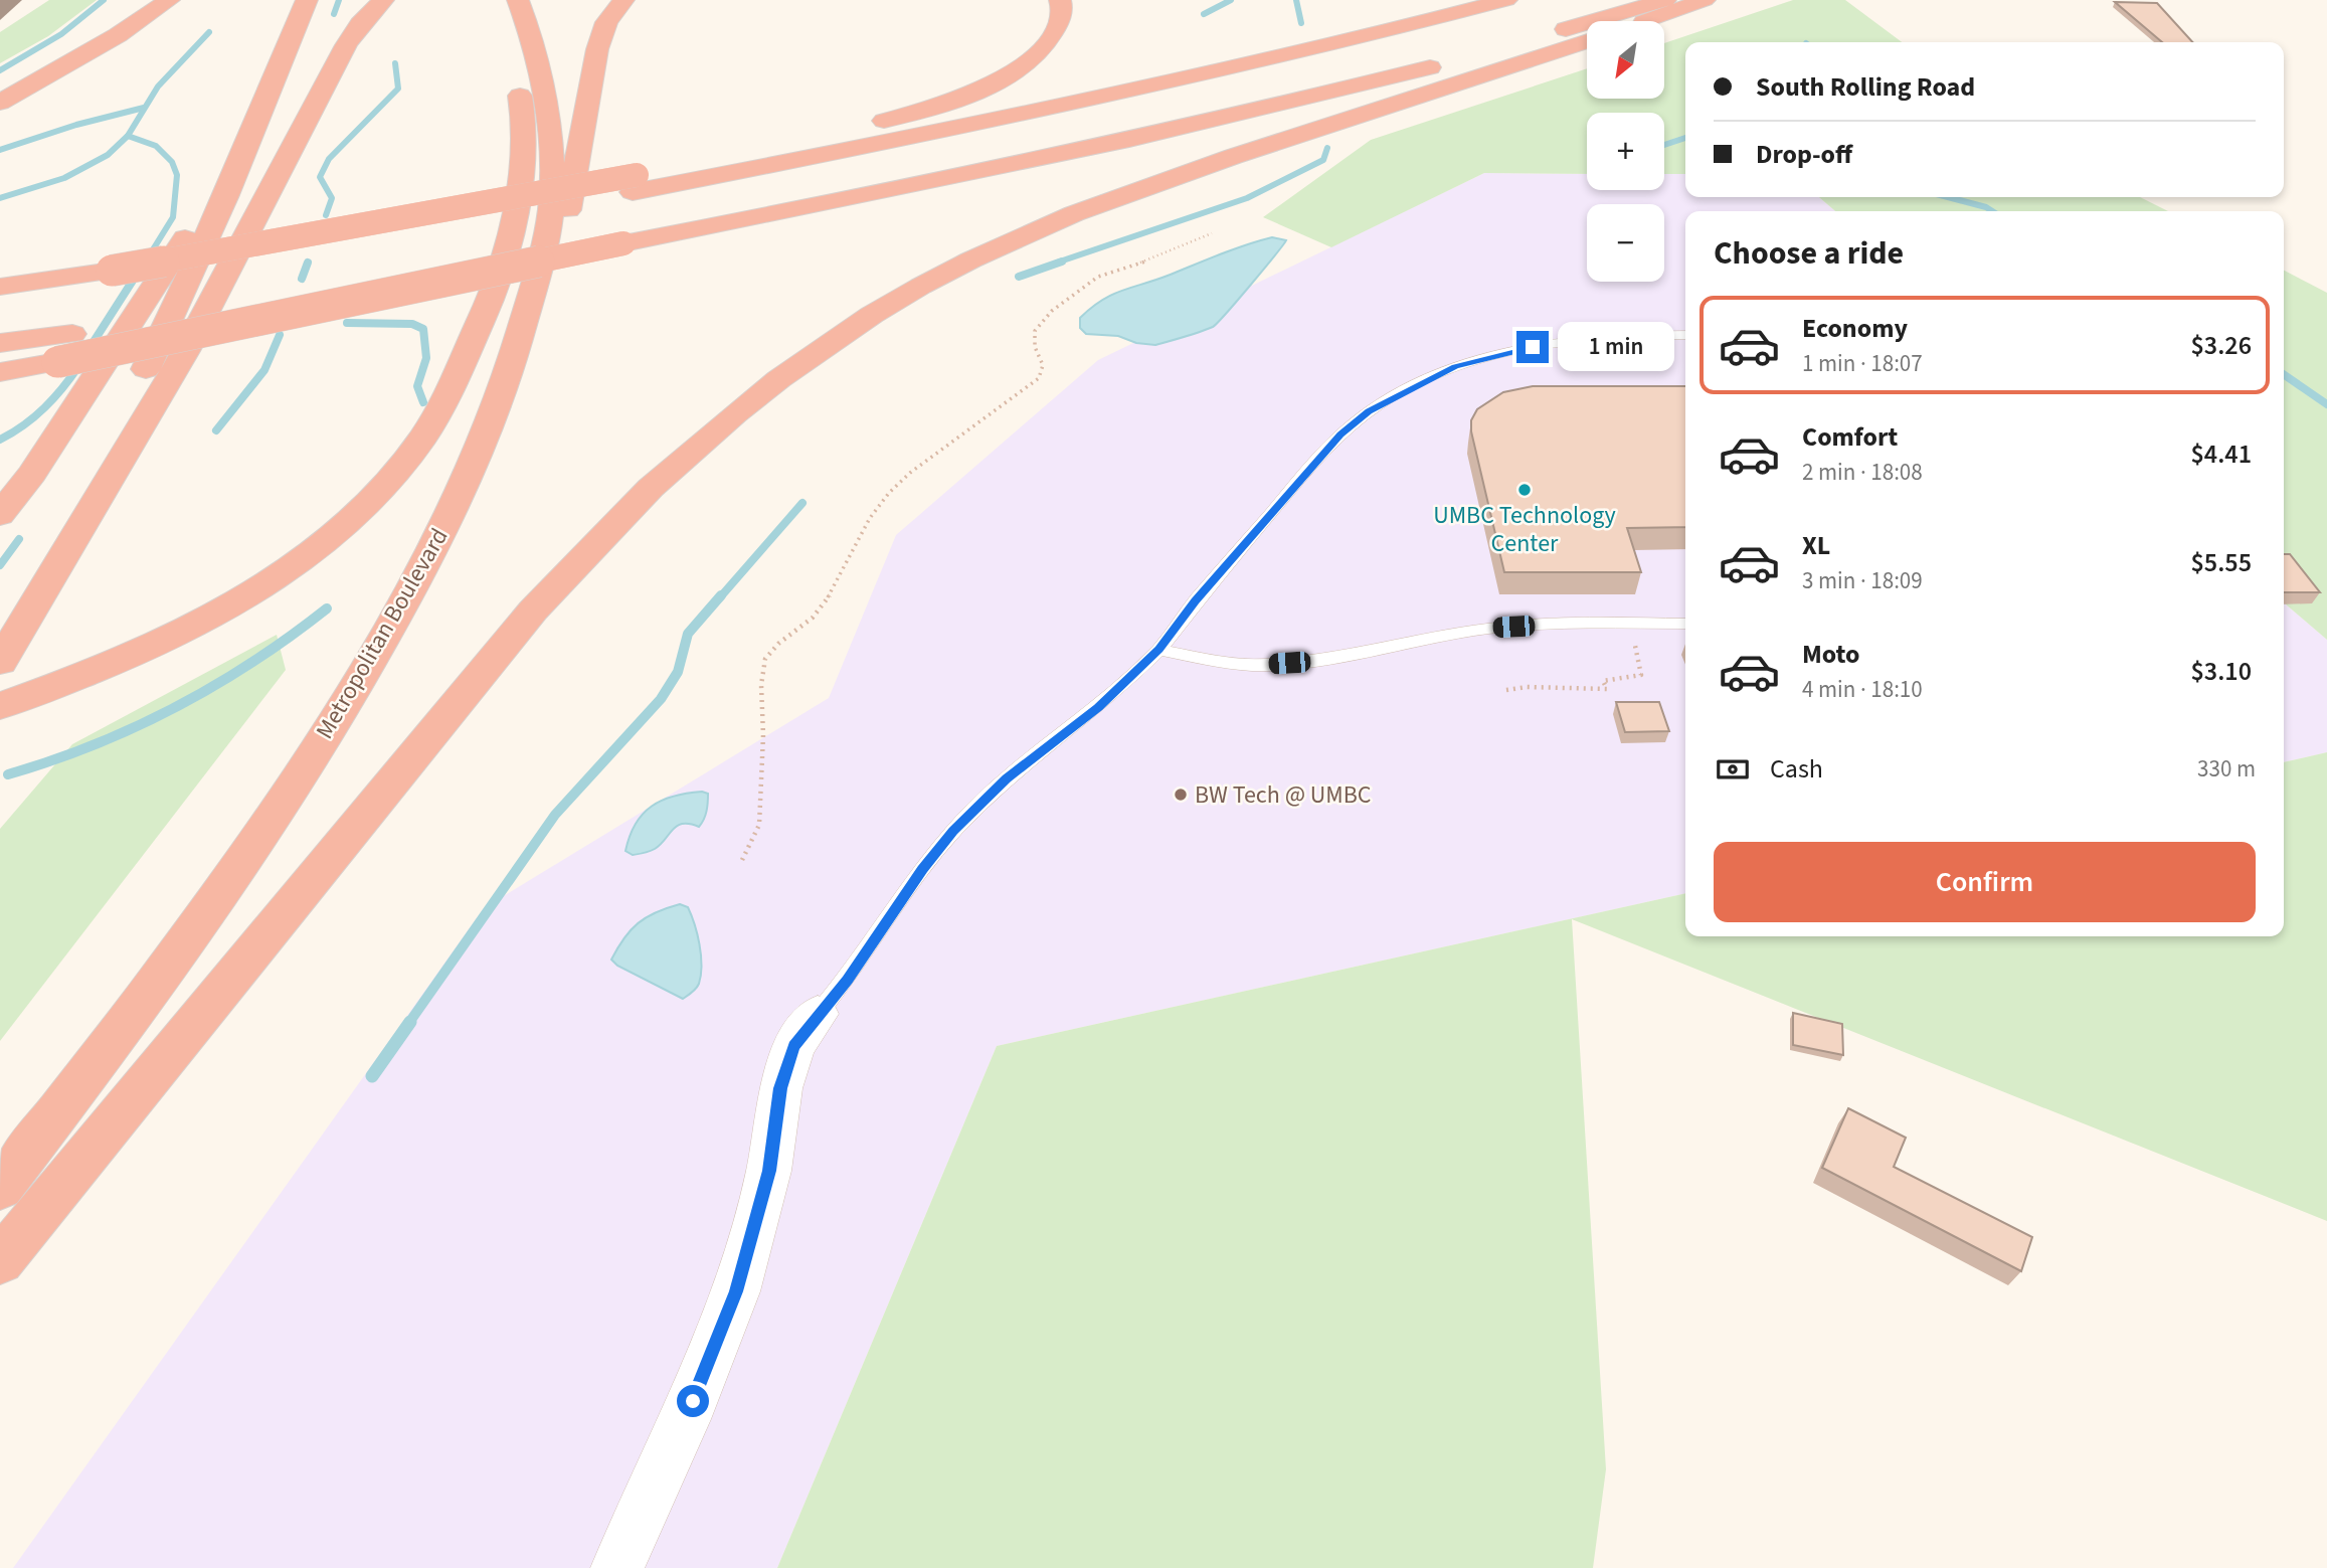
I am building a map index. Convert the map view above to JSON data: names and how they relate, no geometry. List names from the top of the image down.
{
  "streets": {
    "highway": ["Metropolitan Boulevard"]
  },
  "places": ["UMBC Technology Center", "BW Tech @ UMBC"],
  "north": "bottom left",
  "page": {
    "map_buttons": ["+", "−"],
    "banner": ["South Rolling Road", "Drop-off"],
    "heading": "Choose a ride",
    "list": [
      {
        "name": "Economy",
        "note": "1 min · 18:07",
        "value": "$3.26"
      },
      {
        "name": "Comfort",
        "note": "2 min · 18:08",
        "value": "$4.41"
      },
      {
        "name": "XL",
        "note": "3 min · 18:09",
        "value": "$5.55"
      },
      {
        "name": "Moto",
        "note": "4 min · 18:10",
        "value": "$3.10"
      }
    ],
    "bubble": "1 min",
    "pay": ["Cash", "330 m"],
    "buttons": "Confirm"
  }
}
